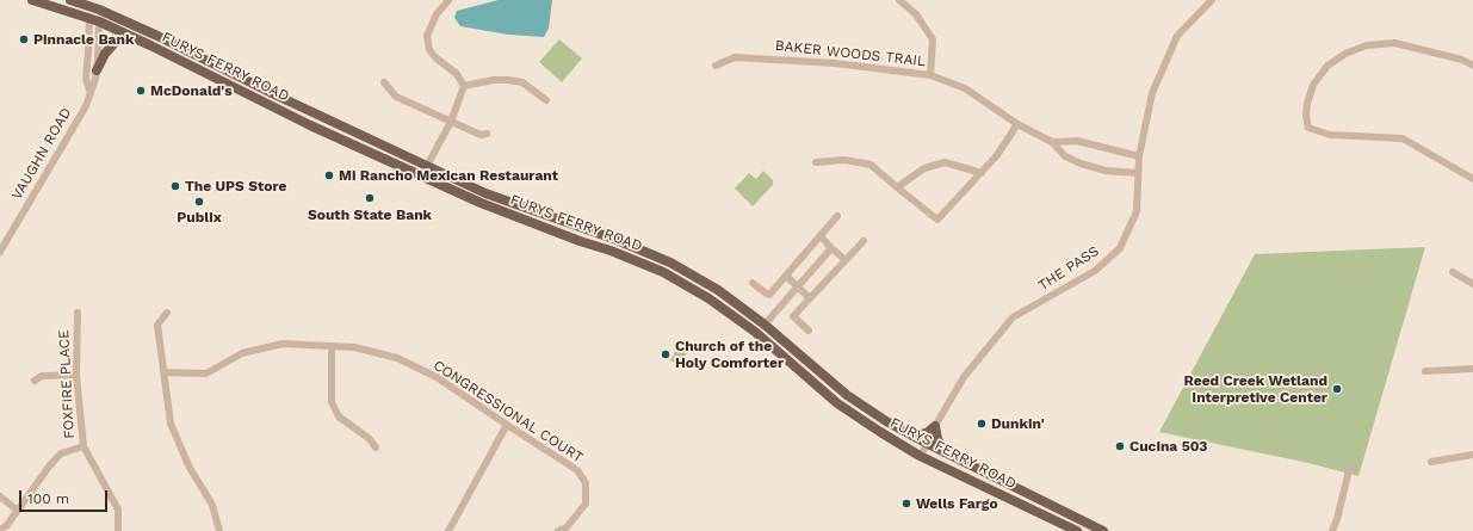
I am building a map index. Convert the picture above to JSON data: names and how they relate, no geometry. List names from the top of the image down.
{
  "streets": {
    "main road": ["FURYS FERRY ROAD"],
    "street": [
      "BAKER WOODS TRAIL",
      "VAUGHN ROAD",
      "THE PASS",
      "FOXFIRE PLACE",
      "CONGRESSIONAL COURT"
    ]
  },
  "crossings": [
    ["BAKER WOODS TRAIL", "THE PASS"],
    ["FURYS FERRY ROAD", "VAUGHN ROAD"],
    ["FURYS FERRY ROAD", "THE PASS"]
  ],
  "places": [
    "Pinnacle Bank",
    "McDonald's",
    "Mi Rancho Mexican Restaurant",
    "The UPS Store",
    "South State Bank",
    "Publix",
    "Church of the Holy Comforter",
    "Reed Creek Wetland Interpretive Center",
    "Dunkin'",
    "Cucina 503",
    "Wells Fargo"
  ],
  "scale_bar": "100 m"
}
